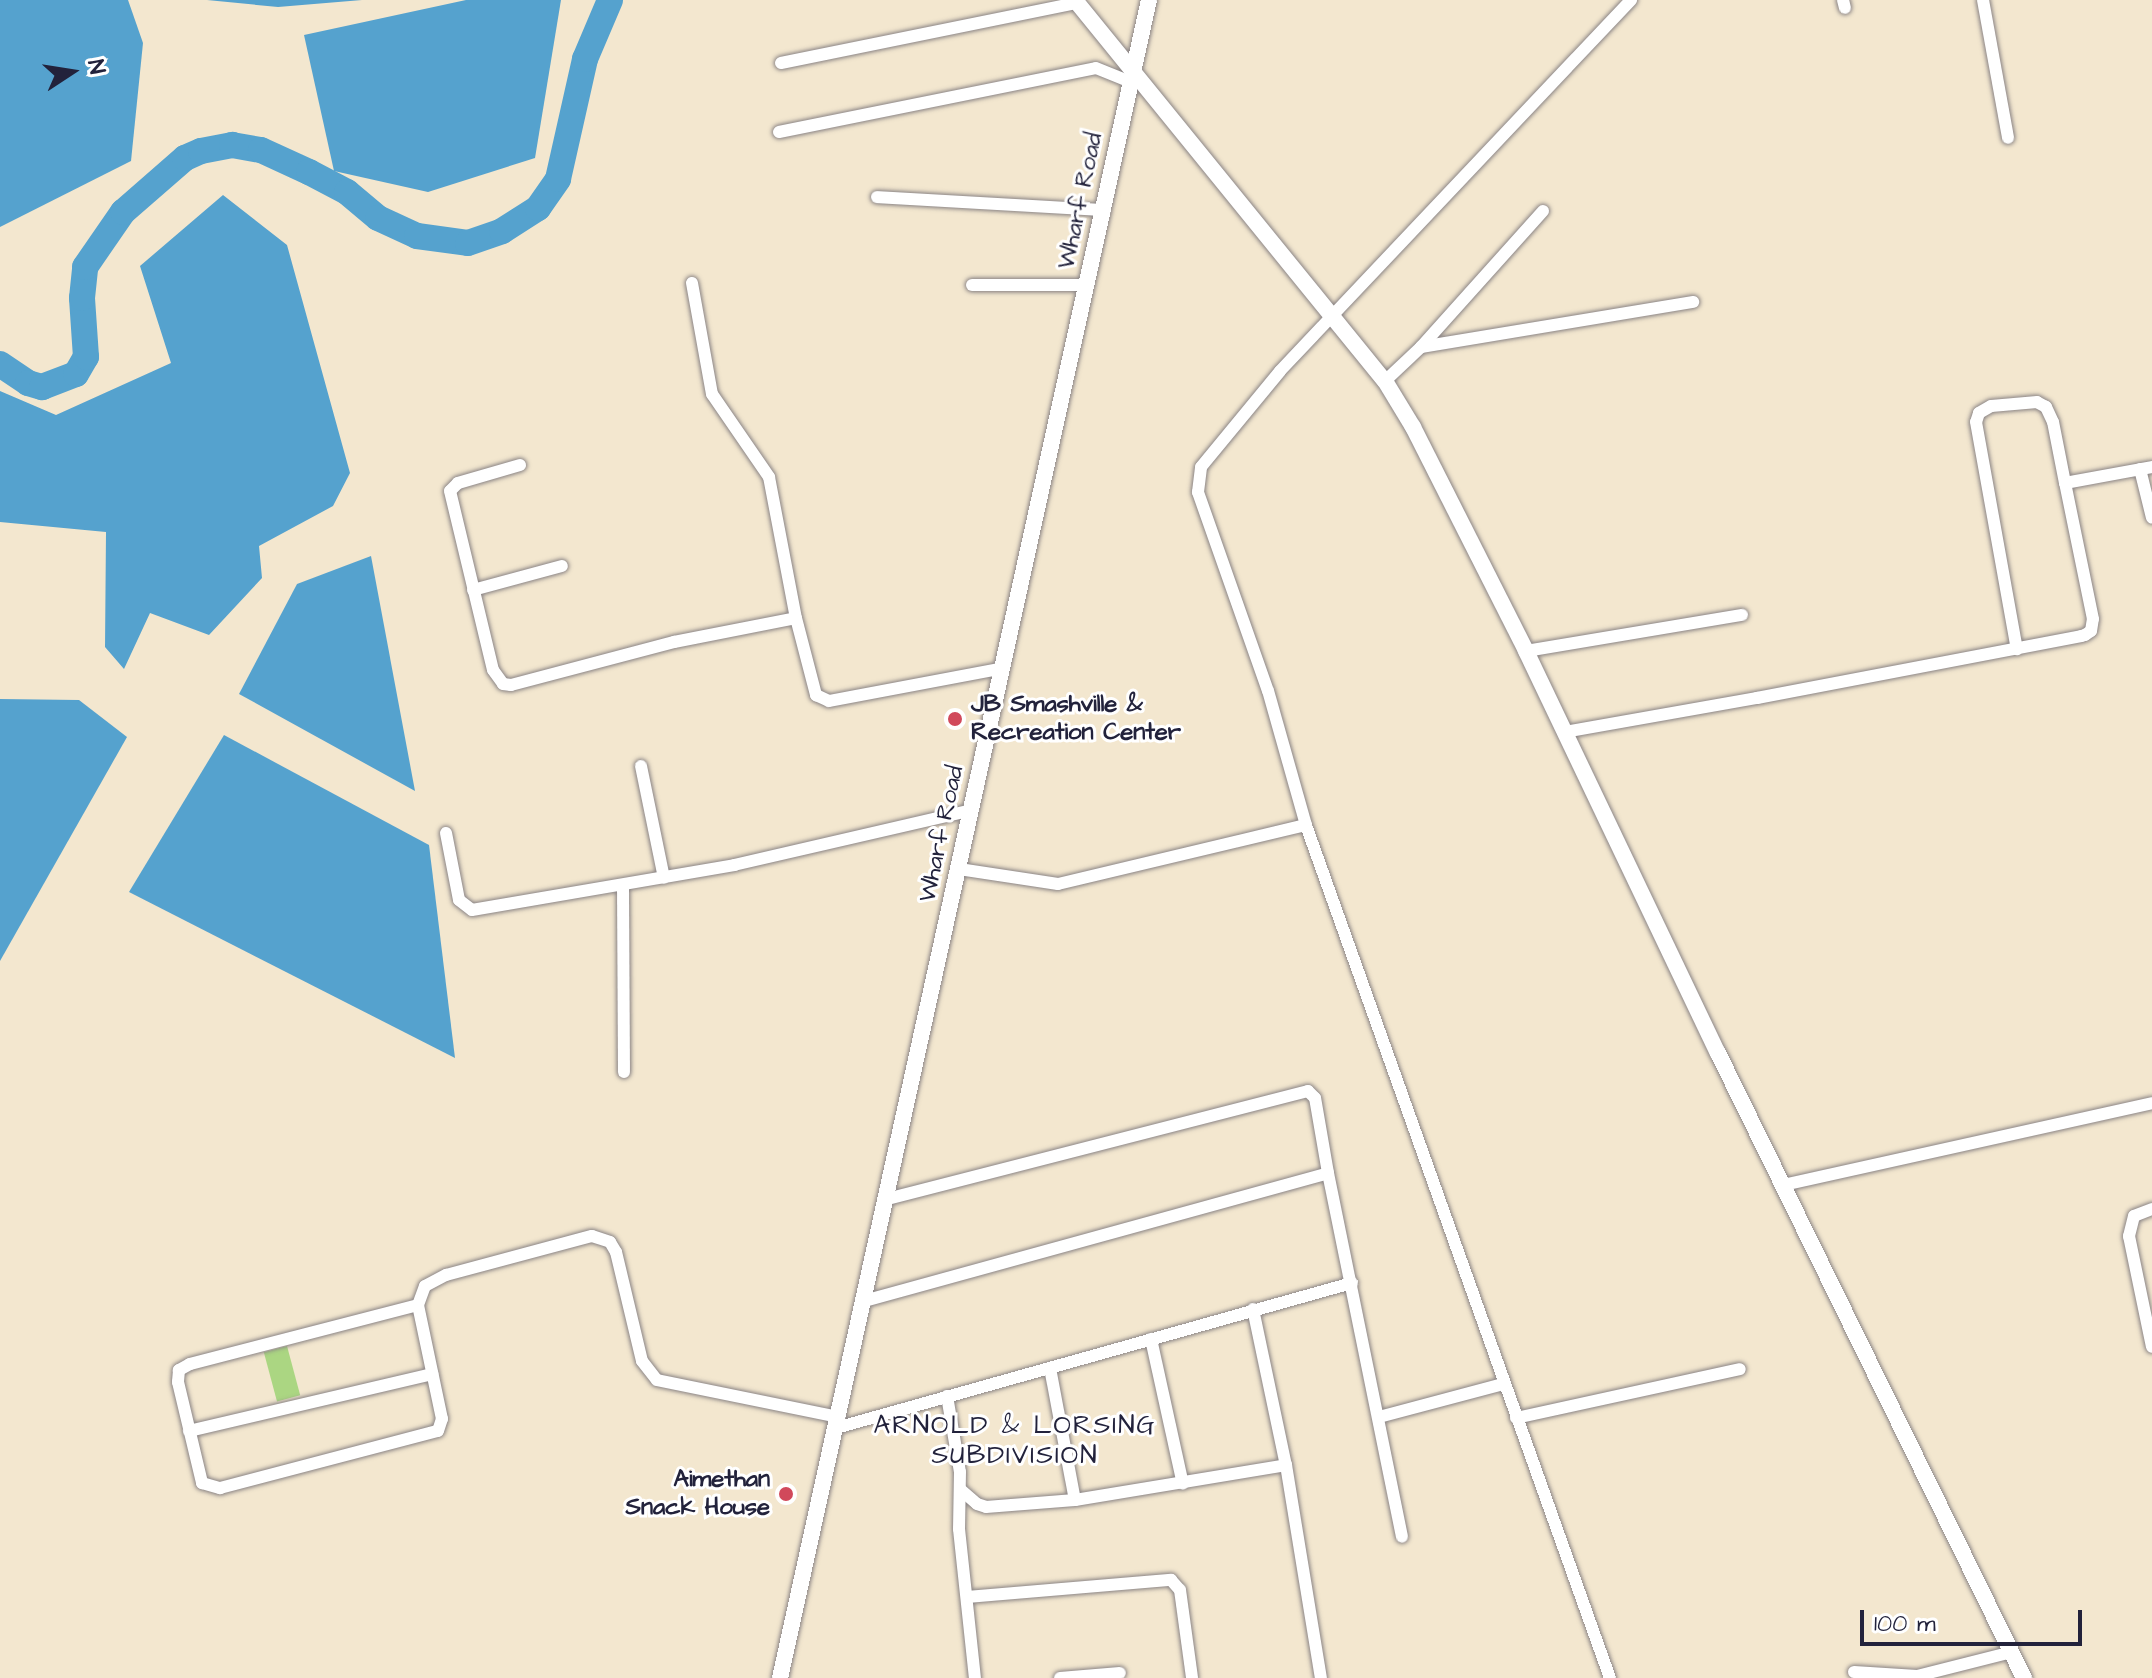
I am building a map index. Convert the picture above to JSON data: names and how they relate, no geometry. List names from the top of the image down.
{
  "streets": {
    "street": ["Wharf Road"]
  },
  "districts": ["ARNOLD & LORSING SUBDIVISION"],
  "places": ["JB Smashville & Recreation Center", "Aimethan Snack House"],
  "scale_bar": "100 m",
  "north": "right"
}
